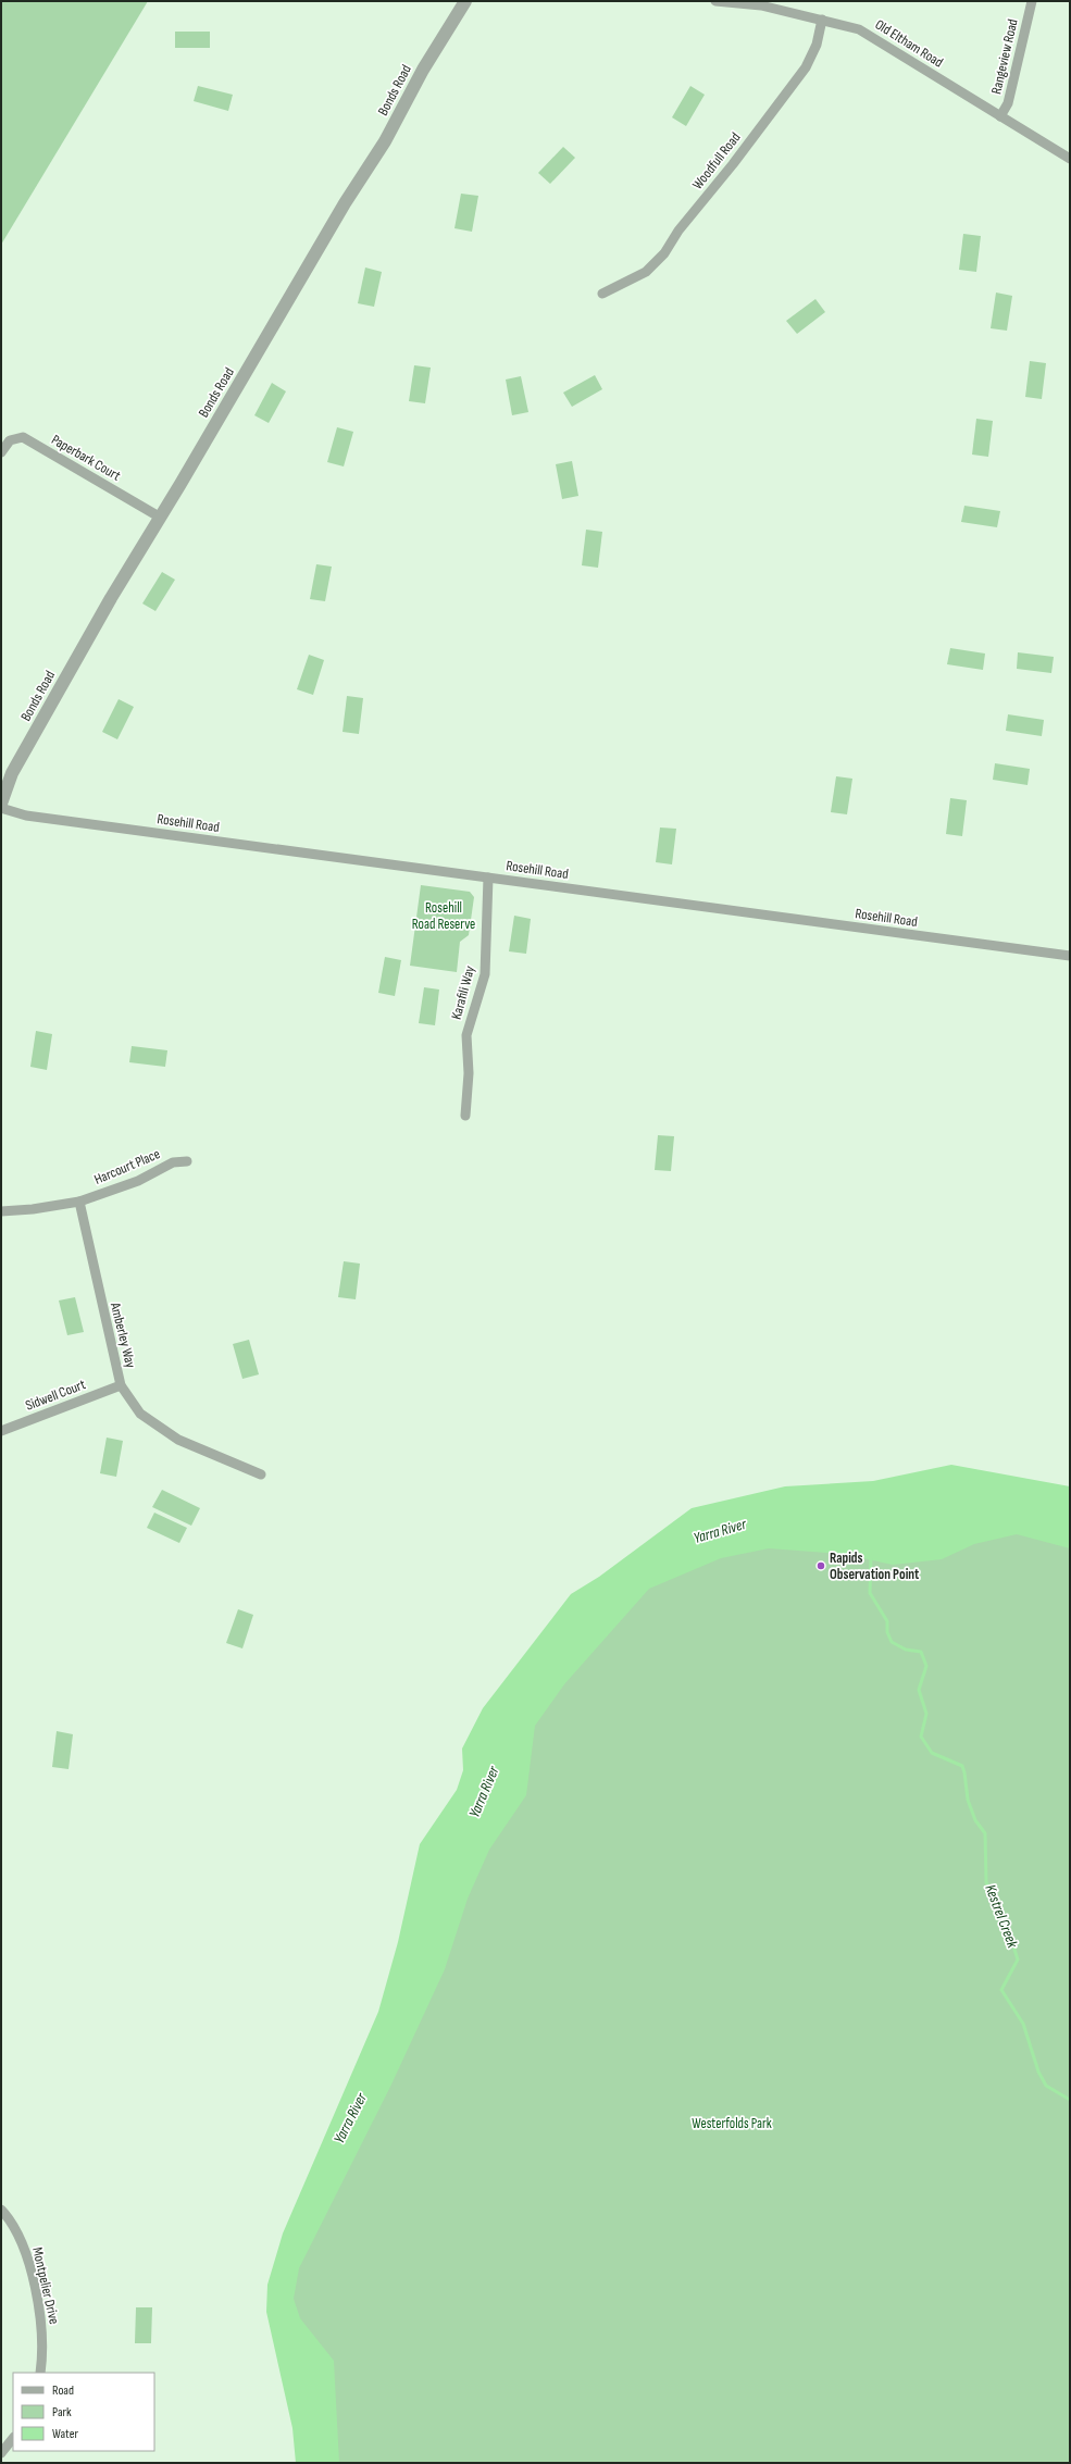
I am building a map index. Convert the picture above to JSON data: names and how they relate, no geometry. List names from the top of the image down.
{
  "streets": {
    "street": [
      "Old Eltham Road",
      "Rangeview Road",
      "Bonds Road",
      "Woodfull Road",
      "Paperbark Court",
      "Rosehill Road",
      "Karafili Way",
      "Harcourt Place",
      "Amberley Way",
      "Sidwell Court",
      "Montpelier Drive"
    ]
  },
  "crossings": [
    ["Old Eltham Road", "Rangeview Road"],
    ["Old Eltham Road", "Woodfull Road"],
    ["Bonds Road", "Paperbark Court"],
    ["Rosehill Road", "Karafili Way"],
    ["Harcourt Place", "Amberley Way"],
    ["Amberley Way", "Sidwell Court"]
  ],
  "water": ["Yarra River", "Kestrel Creek"],
  "parks": ["Rosehill Road Reserve", "Westerfolds Park"],
  "places": ["Rapids Observation Point"],
  "legend": ["Road", "Park", "Water"]
}
